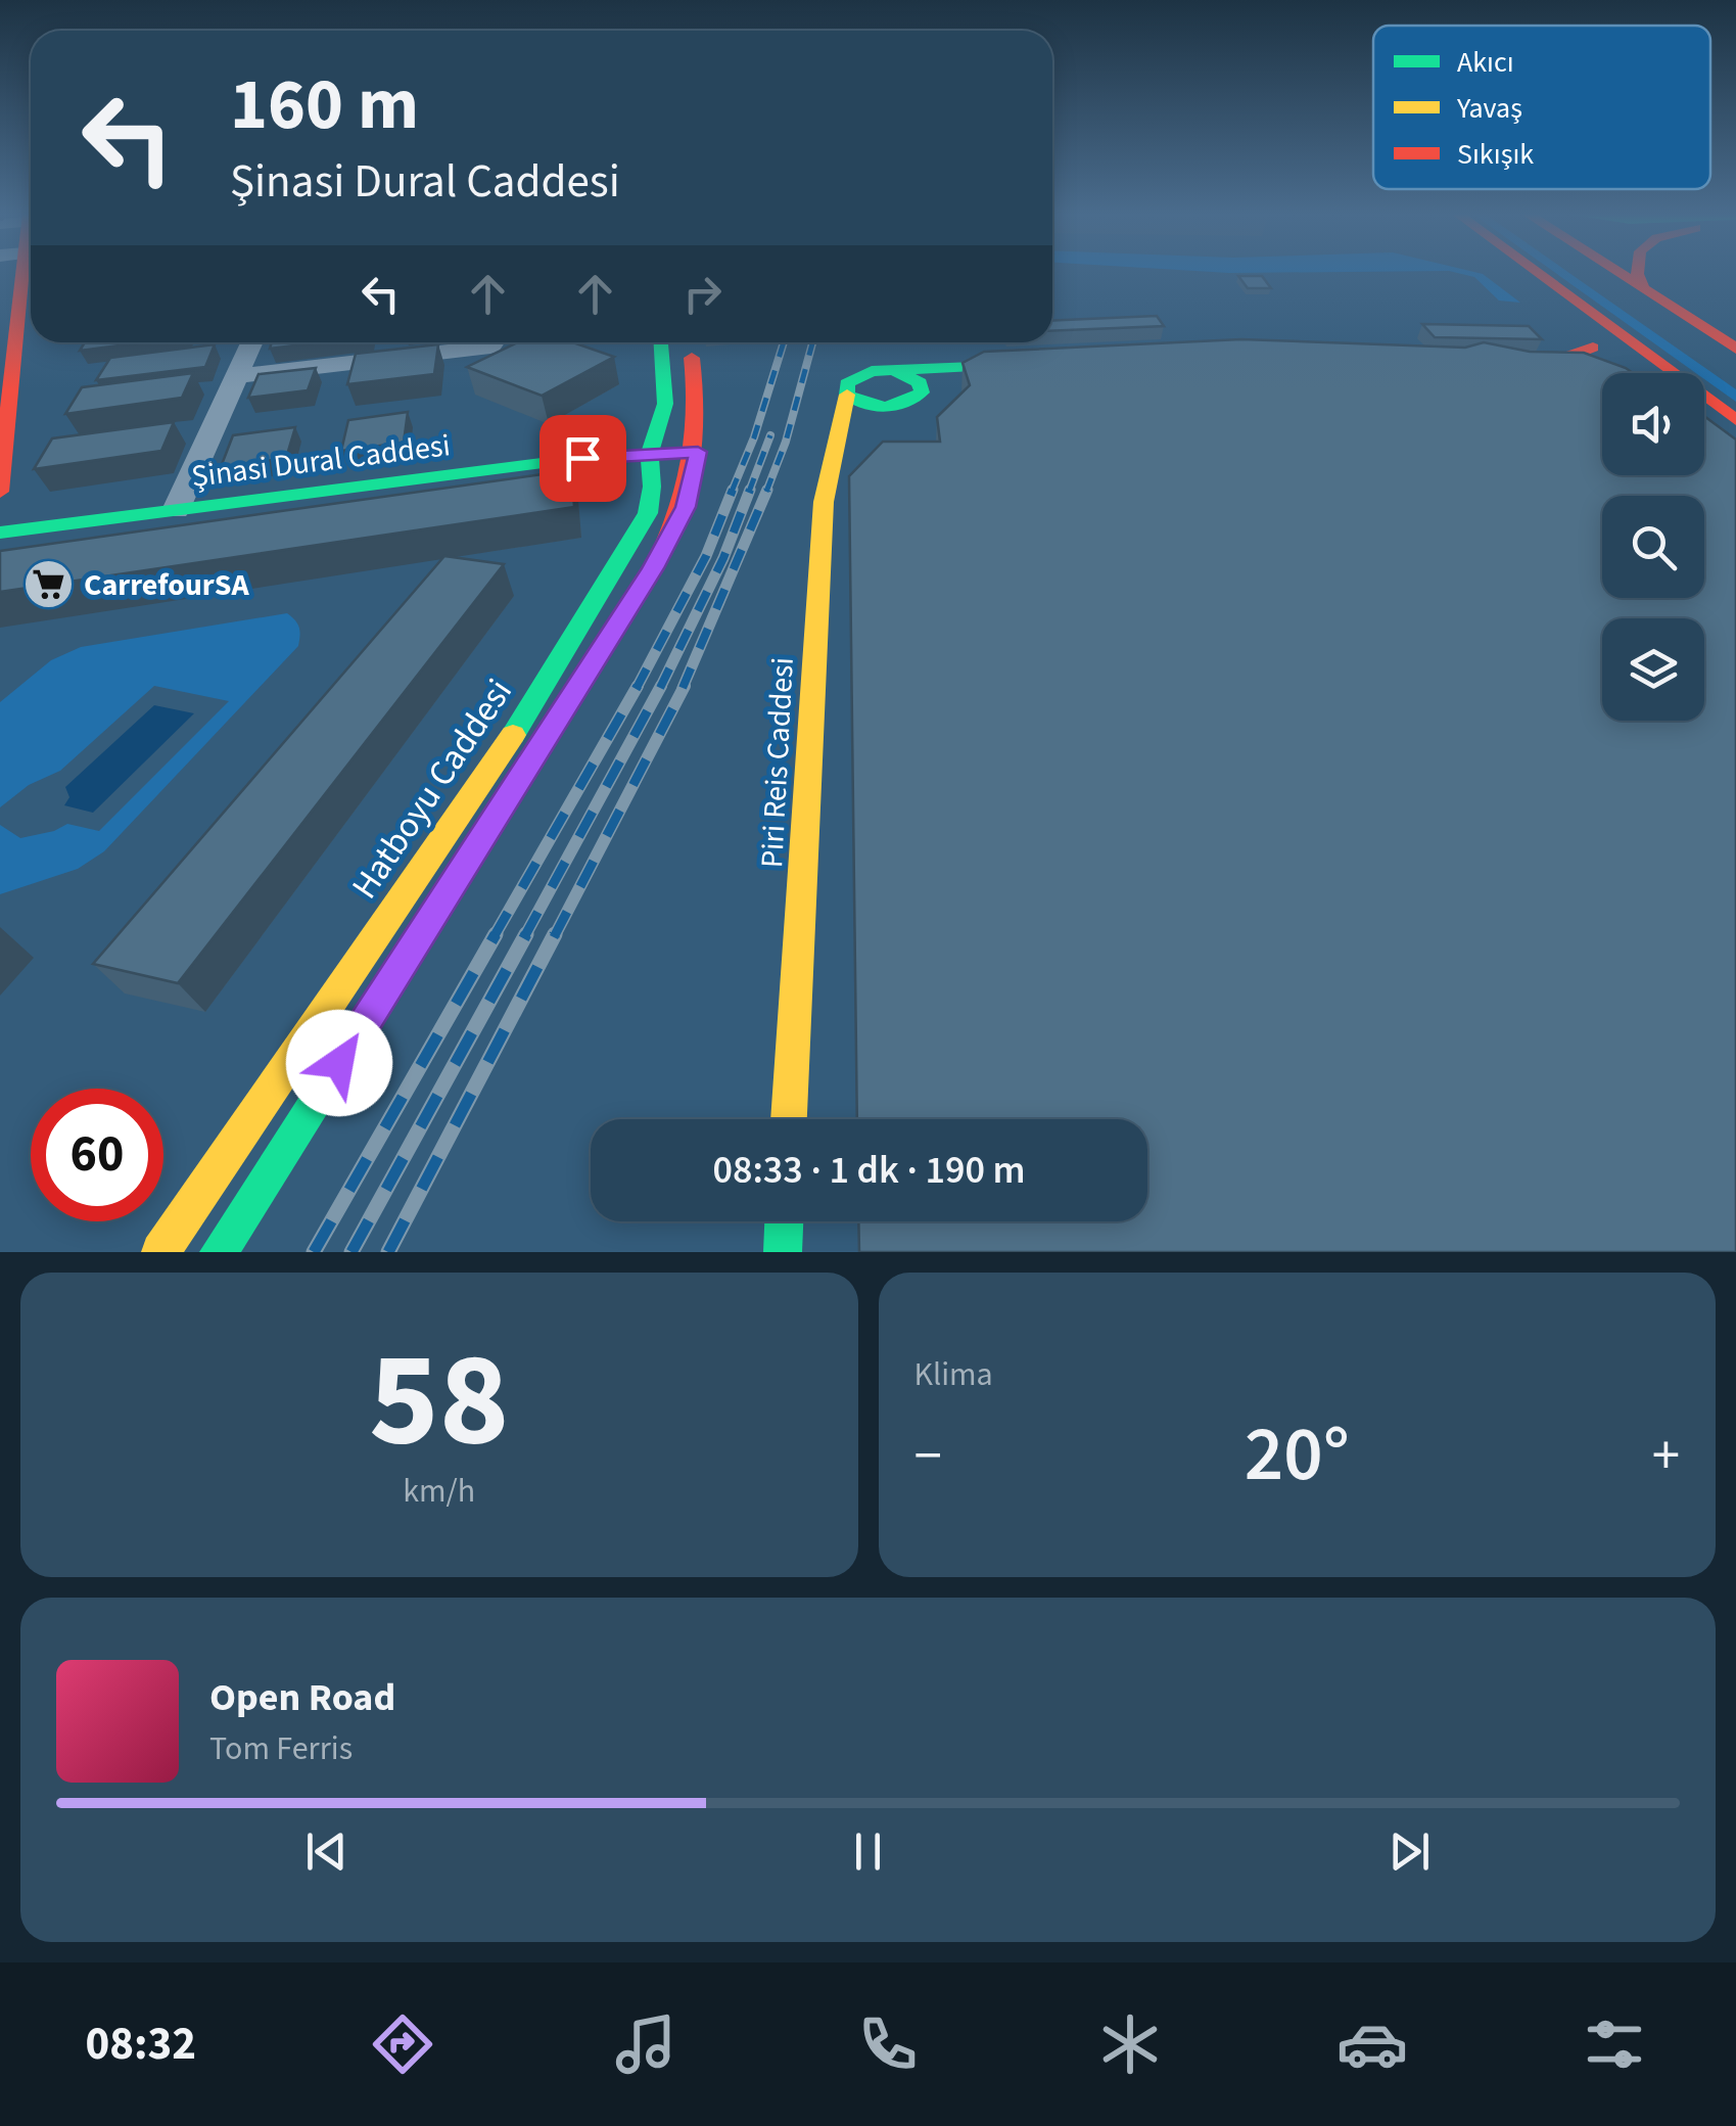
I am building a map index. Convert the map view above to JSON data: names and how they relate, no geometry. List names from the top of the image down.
{
  "streets": {
    "main road": ["Şinasi Dural Caddesi", "Piri Reis Caddesi", "Hatboyu Caddesi"]
  },
  "crossings": [
    ["Şinasi Dural Caddesi", "Hatboyu Caddesi"]
  ],
  "places": {
    "supermarket": ["CarrefourSA"]
  },
  "legend": ["Akıcı", "Yavaş", "Sıkışık"],
  "page": {
    "turn": ["160 m", "Şinasi Dural Caddesi"],
    "limit": "60",
    "trip": "08:33 · 1 dk · 190 m",
    "tile": [
      ["58", "km/h"],
      "Klima"
    ],
    "heat": ["−", "20°", "+"],
    "song": ["Open Road", "Tom Ferris"],
    "tabs": "08:32"
  }
}
